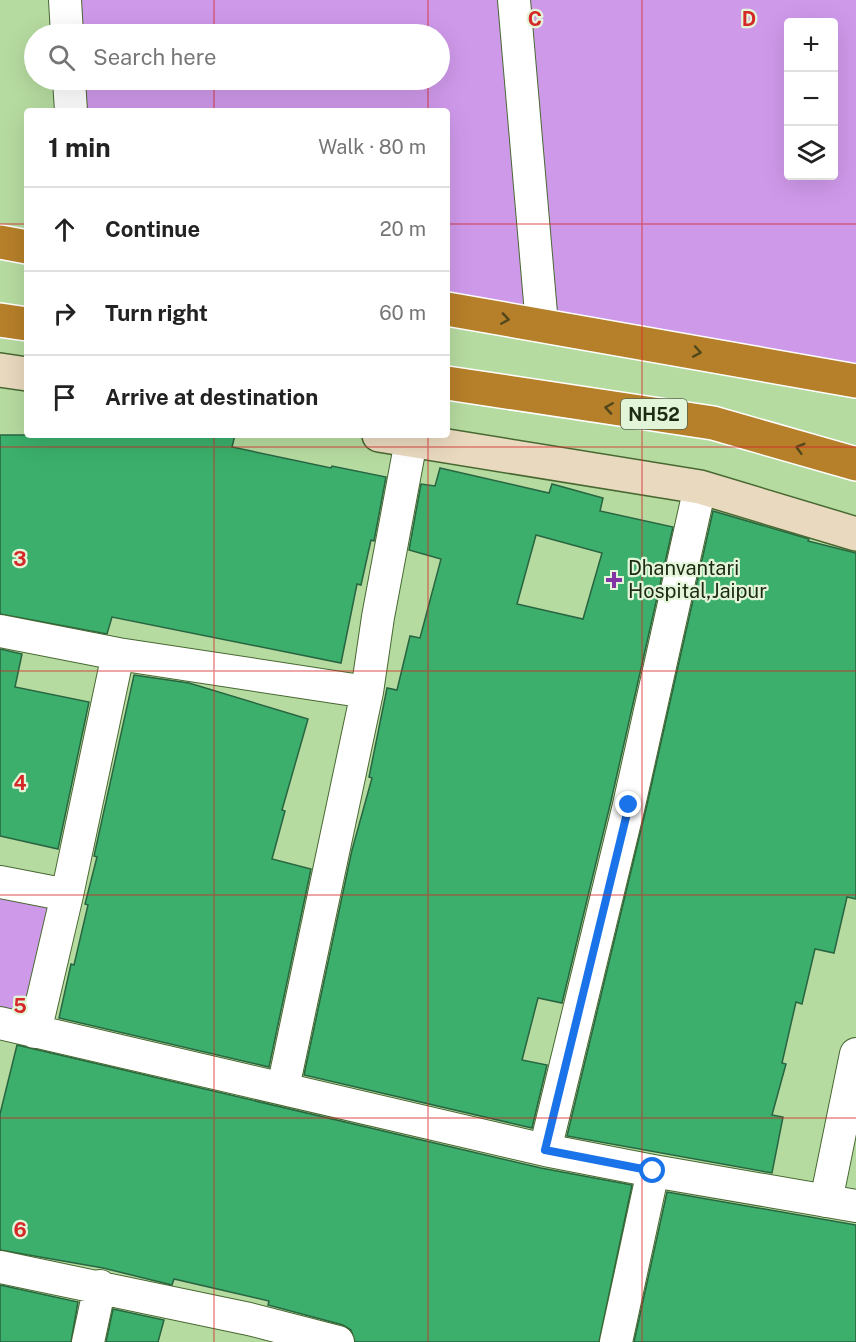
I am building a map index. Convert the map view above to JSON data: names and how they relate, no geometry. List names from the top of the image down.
{
  "streets": {
    "highway": ["NH52"]
  },
  "places": {
    "health": ["Dhanvantari Hospital,Jaipur"]
  },
  "page": {
    "map_buttons": ["+", "−"],
    "search": "Search here",
    "heading": ["1 min", "Walk · 80 m"],
    "list": [
      ["Continue", "20 m"],
      ["Turn right", "60 m"],
      "Arrive at destination"
    ]
  },
  "grid": {
    "columns": ["C", "D"],
    "rows": [
      "3",
      "4",
      "5",
      "6"
    ]
  }
}
